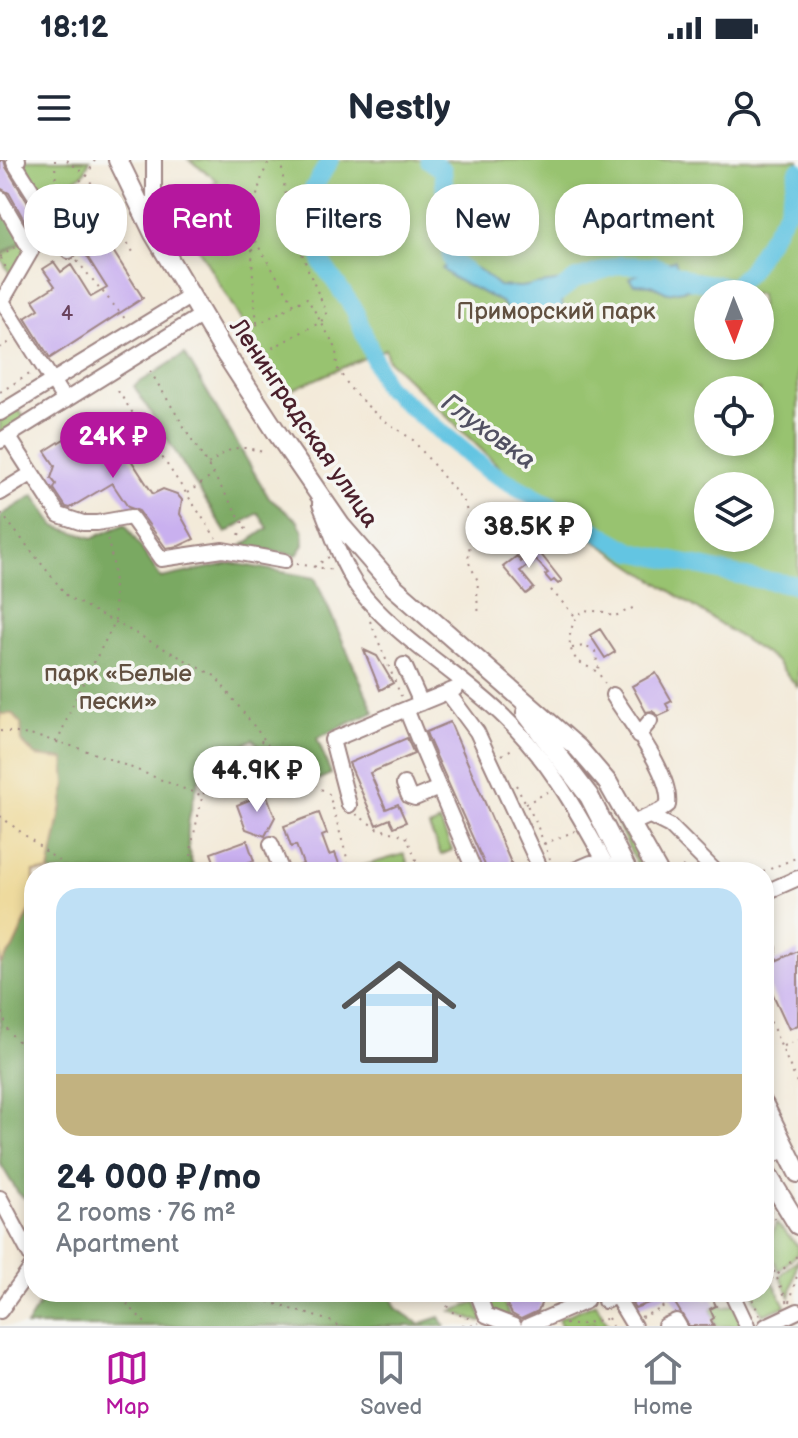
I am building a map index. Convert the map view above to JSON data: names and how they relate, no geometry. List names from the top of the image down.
{
  "streets": {
    "main road": ["Ленинградская улица"]
  },
  "water": ["Глуховка"],
  "parks": ["Приморский парк", "парк «Белые пески»"],
  "house_numbers": ["4"],
  "north": "bottom",
  "page": {
    "status": "18:12",
    "header": "Nestly",
    "chip": [
      "Buy",
      "Rent",
      "Filters",
      "New",
      "Apartment"
    ],
    "price": ["24K ₽", "38.5K ₽", "44.9K ₽"],
    "list": [
      {
        "name": "24 000 ₽/mo",
        "note": "2 rooms · 76 m² · Apartment"
      }
    ],
    "tabs": ["Map", "Saved", "Home"]
  }
}
